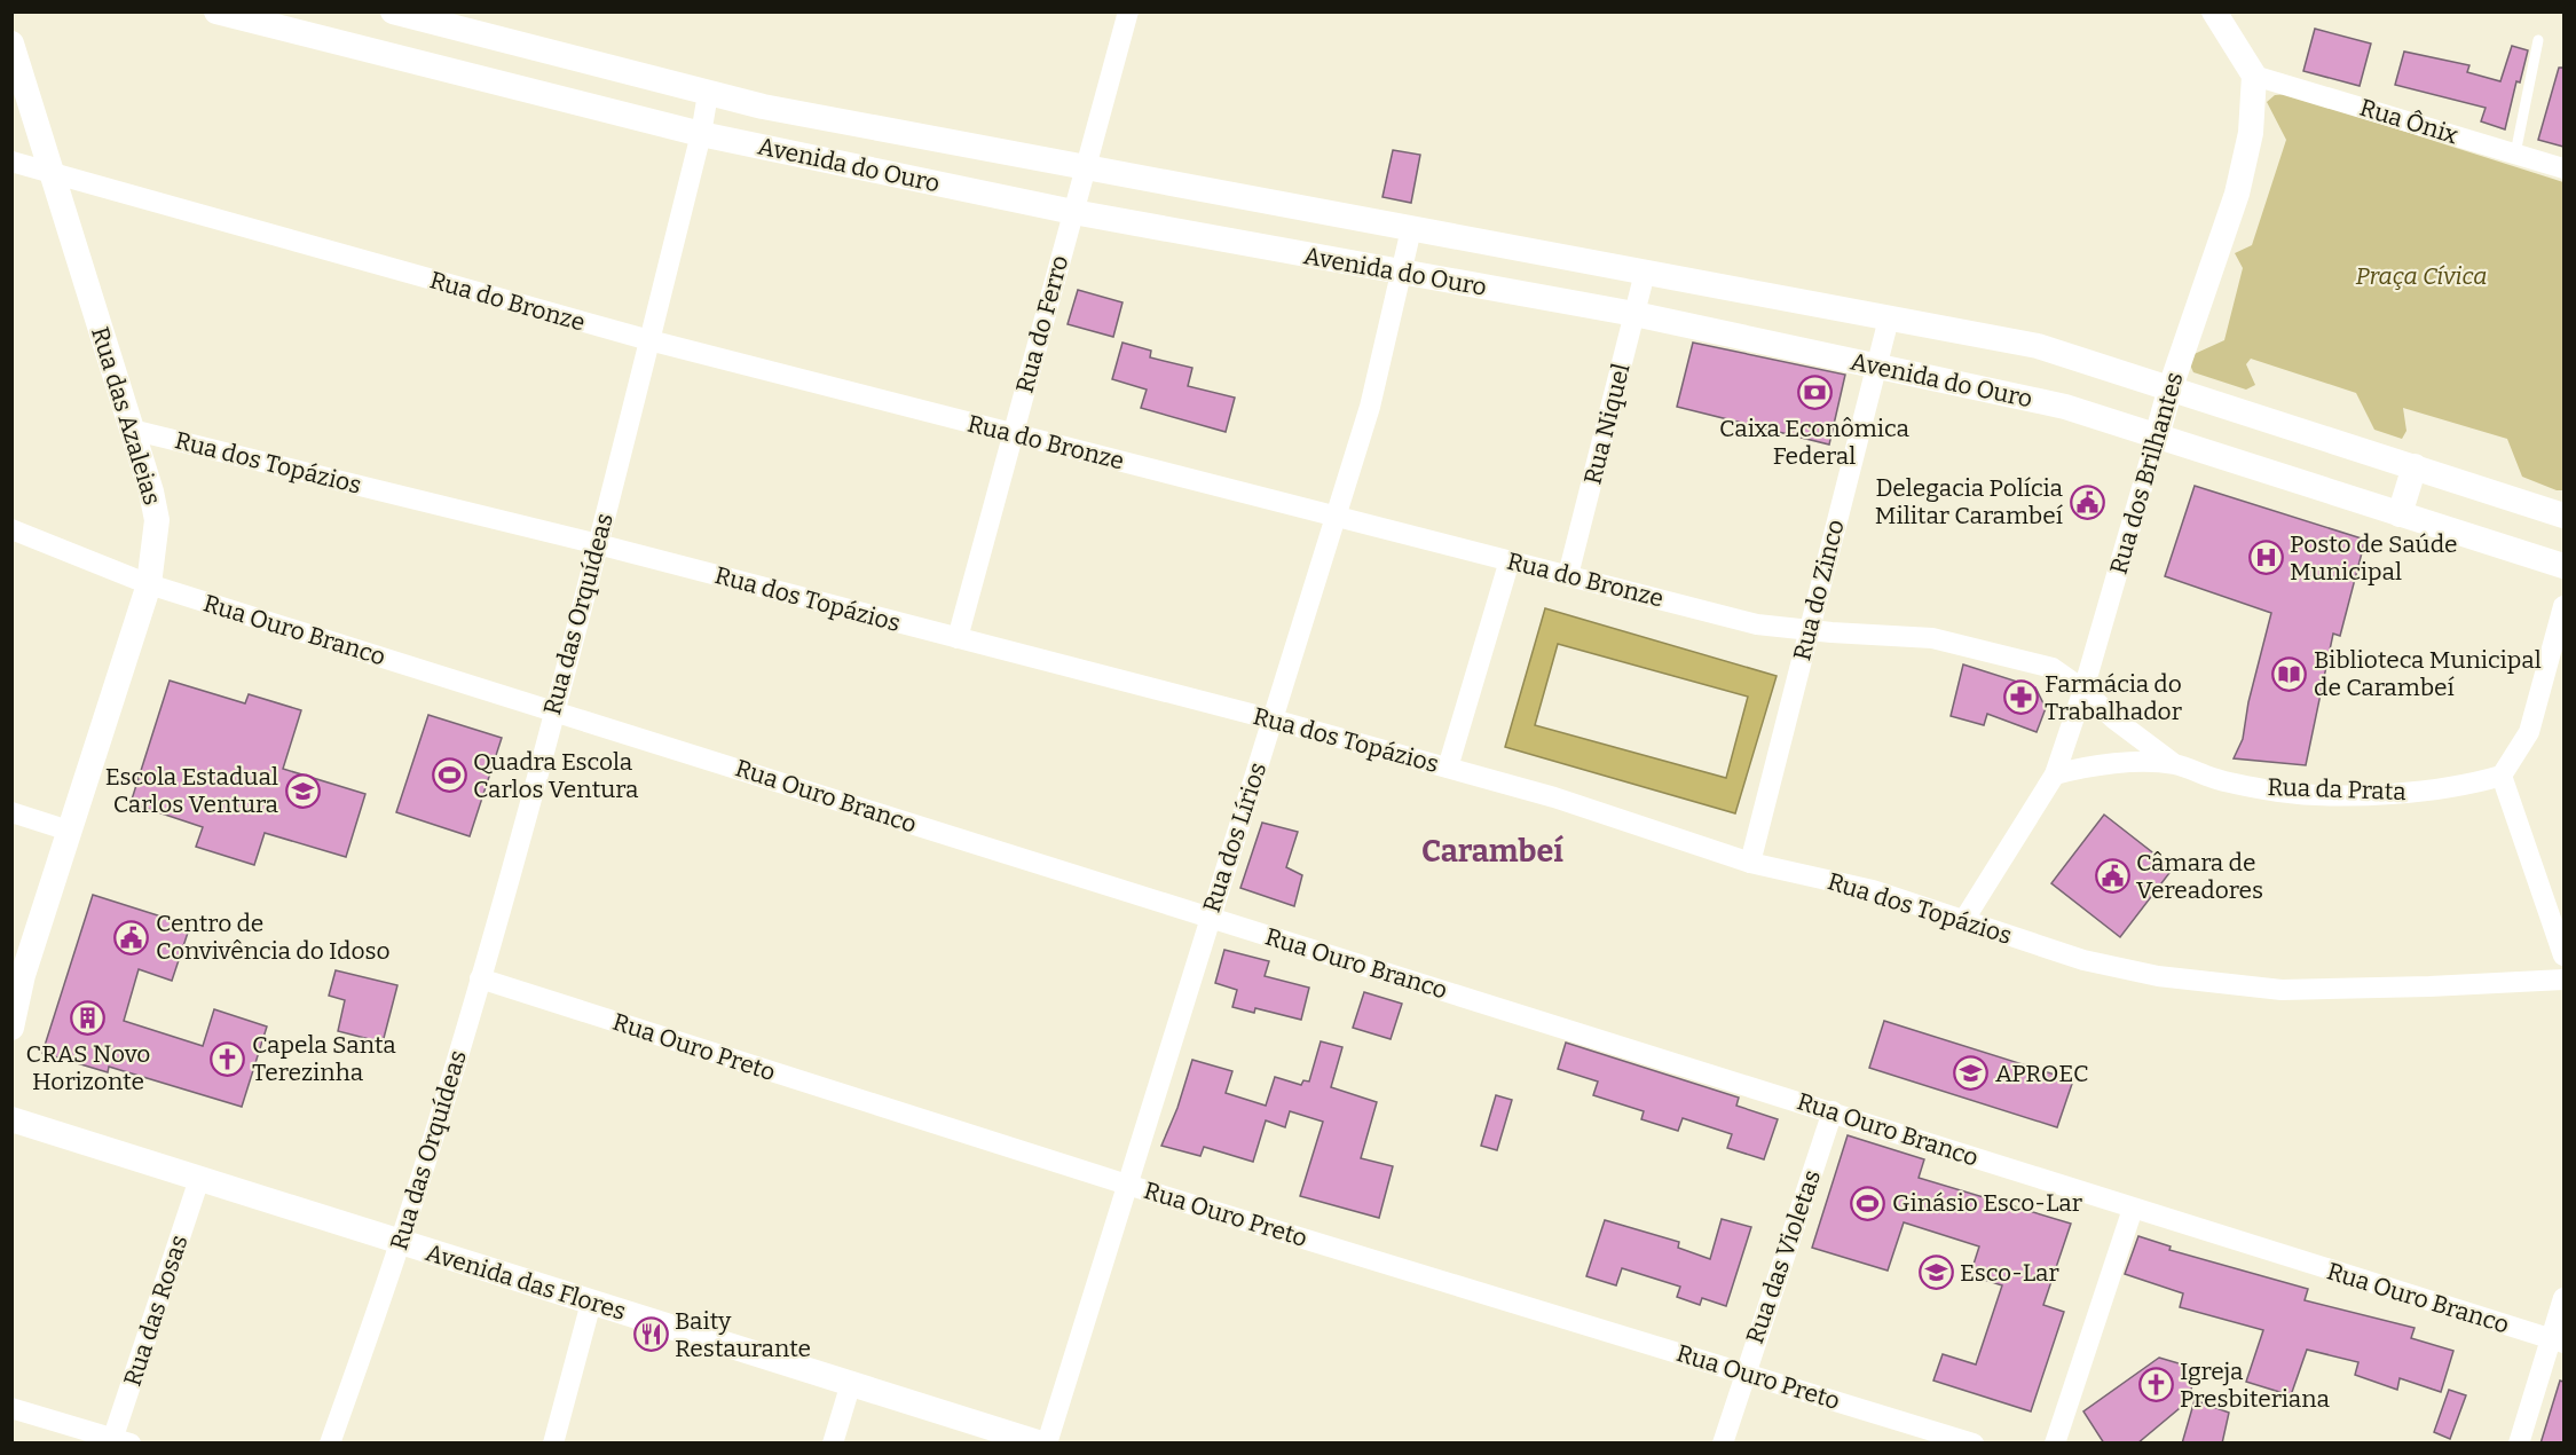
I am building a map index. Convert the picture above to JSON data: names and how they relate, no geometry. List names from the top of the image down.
{
  "streets": {
    "street": [
      "Rua Ônix",
      "Avenida do Ouro",
      "Rua do Bronze",
      "Rua do Ferro",
      "Rua das Azaleias",
      "Rua Niquel",
      "Rua dos Topázios",
      "Rua dos Brilhantes",
      "Rua do Zinco",
      "Rua das Orquídeas",
      "Rua Ouro Branco",
      "Rua da Prata",
      "Rua dos Lírios",
      "Rua Ouro Preto",
      "Rua das Violetas",
      "Avenida das Flores",
      "Rua das Rosas"
    ]
  },
  "crossings": [
    ["Rua Ônix", "Rua dos Brilhantes"],
    ["Avenida do Ouro", "Rua do Ferro"],
    ["Avenida do Ouro", "Rua Niquel"],
    ["Avenida do Ouro", "Rua dos Brilhantes"],
    ["Avenida do Ouro", "Rua do Zinco"],
    ["Avenida do Ouro", "Rua das Orquídeas"],
    ["Avenida do Ouro", "Rua dos Lírios"],
    ["Rua do Bronze", "Rua do Ferro"],
    ["Rua do Bronze", "Rua das Azaleias"],
    ["Rua do Bronze", "Rua Niquel"],
    ["Rua do Bronze", "Rua dos Brilhantes"],
    ["Rua do Bronze", "Rua do Zinco"],
    ["Rua do Bronze", "Rua das Orquídeas"],
    ["Rua do Bronze", "Rua da Prata"],
    ["Rua do Bronze", "Rua dos Lírios"],
    ["Rua do Ferro", "Rua dos Topázios"],
    ["Rua das Azaleias", "Rua dos Topázios"],
    ["Rua das Azaleias", "Rua Ouro Branco"],
    ["Rua dos Topázios", "Rua dos Brilhantes"],
    ["Rua dos Topázios", "Rua do Zinco"],
    ["Rua dos Topázios", "Rua das Orquídeas"],
    ["Rua dos Topázios", "Rua dos Lírios"],
    ["Rua dos Brilhantes", "Rua da Prata"],
    ["Rua das Orquídeas", "Rua Ouro Branco"],
    ["Rua das Orquídeas", "Rua Ouro Preto"],
    ["Rua das Orquídeas", "Avenida das Flores"],
    ["Rua Ouro Branco", "Rua dos Lírios"],
    ["Rua Ouro Branco", "Rua das Violetas"],
    ["Rua dos Lírios", "Rua Ouro Preto"],
    ["Rua Ouro Preto", "Rua das Violetas"],
    ["Avenida das Flores", "Rua das Rosas"]
  ],
  "districts": ["Carambeí"],
  "parks": ["Praça Cívica"],
  "places": {
    "bank": ["Caixa Econômica Federal"],
    "public building": ["Delegacia Polícia Militar Carambeí", "Câmara de Vereadores", "Centro de Convivência do Idoso"],
    "hospital": ["Posto de Saúde Municipal"],
    "library": ["Biblioteca Municipal de Carambeí"],
    "pharmacy": ["Farmácia do Trabalhador"],
    "sports": ["Quadra Escola Carlos Ventura", "Ginásio Esco-Lar"],
    "school or university": ["Escola Estadual Carlos Ventura", "APROEC", "Esco-Lar"],
    "building": ["CRAS Novo Horizonte"],
    "church": ["Capela Santa Terezinha", "Igreja Presbiteriana"],
    "restaurant": ["Baity Restaurante"]
  }
}
